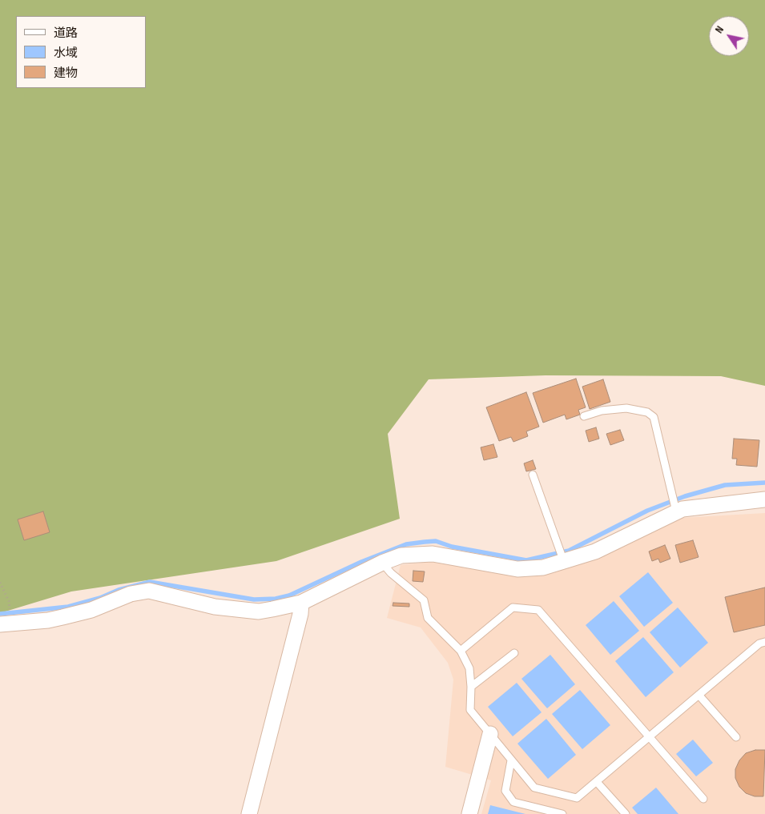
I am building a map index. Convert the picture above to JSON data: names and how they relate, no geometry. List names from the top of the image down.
{
  "legend": ["道路", "水域", "建物"],
  "north": "top left"
}
